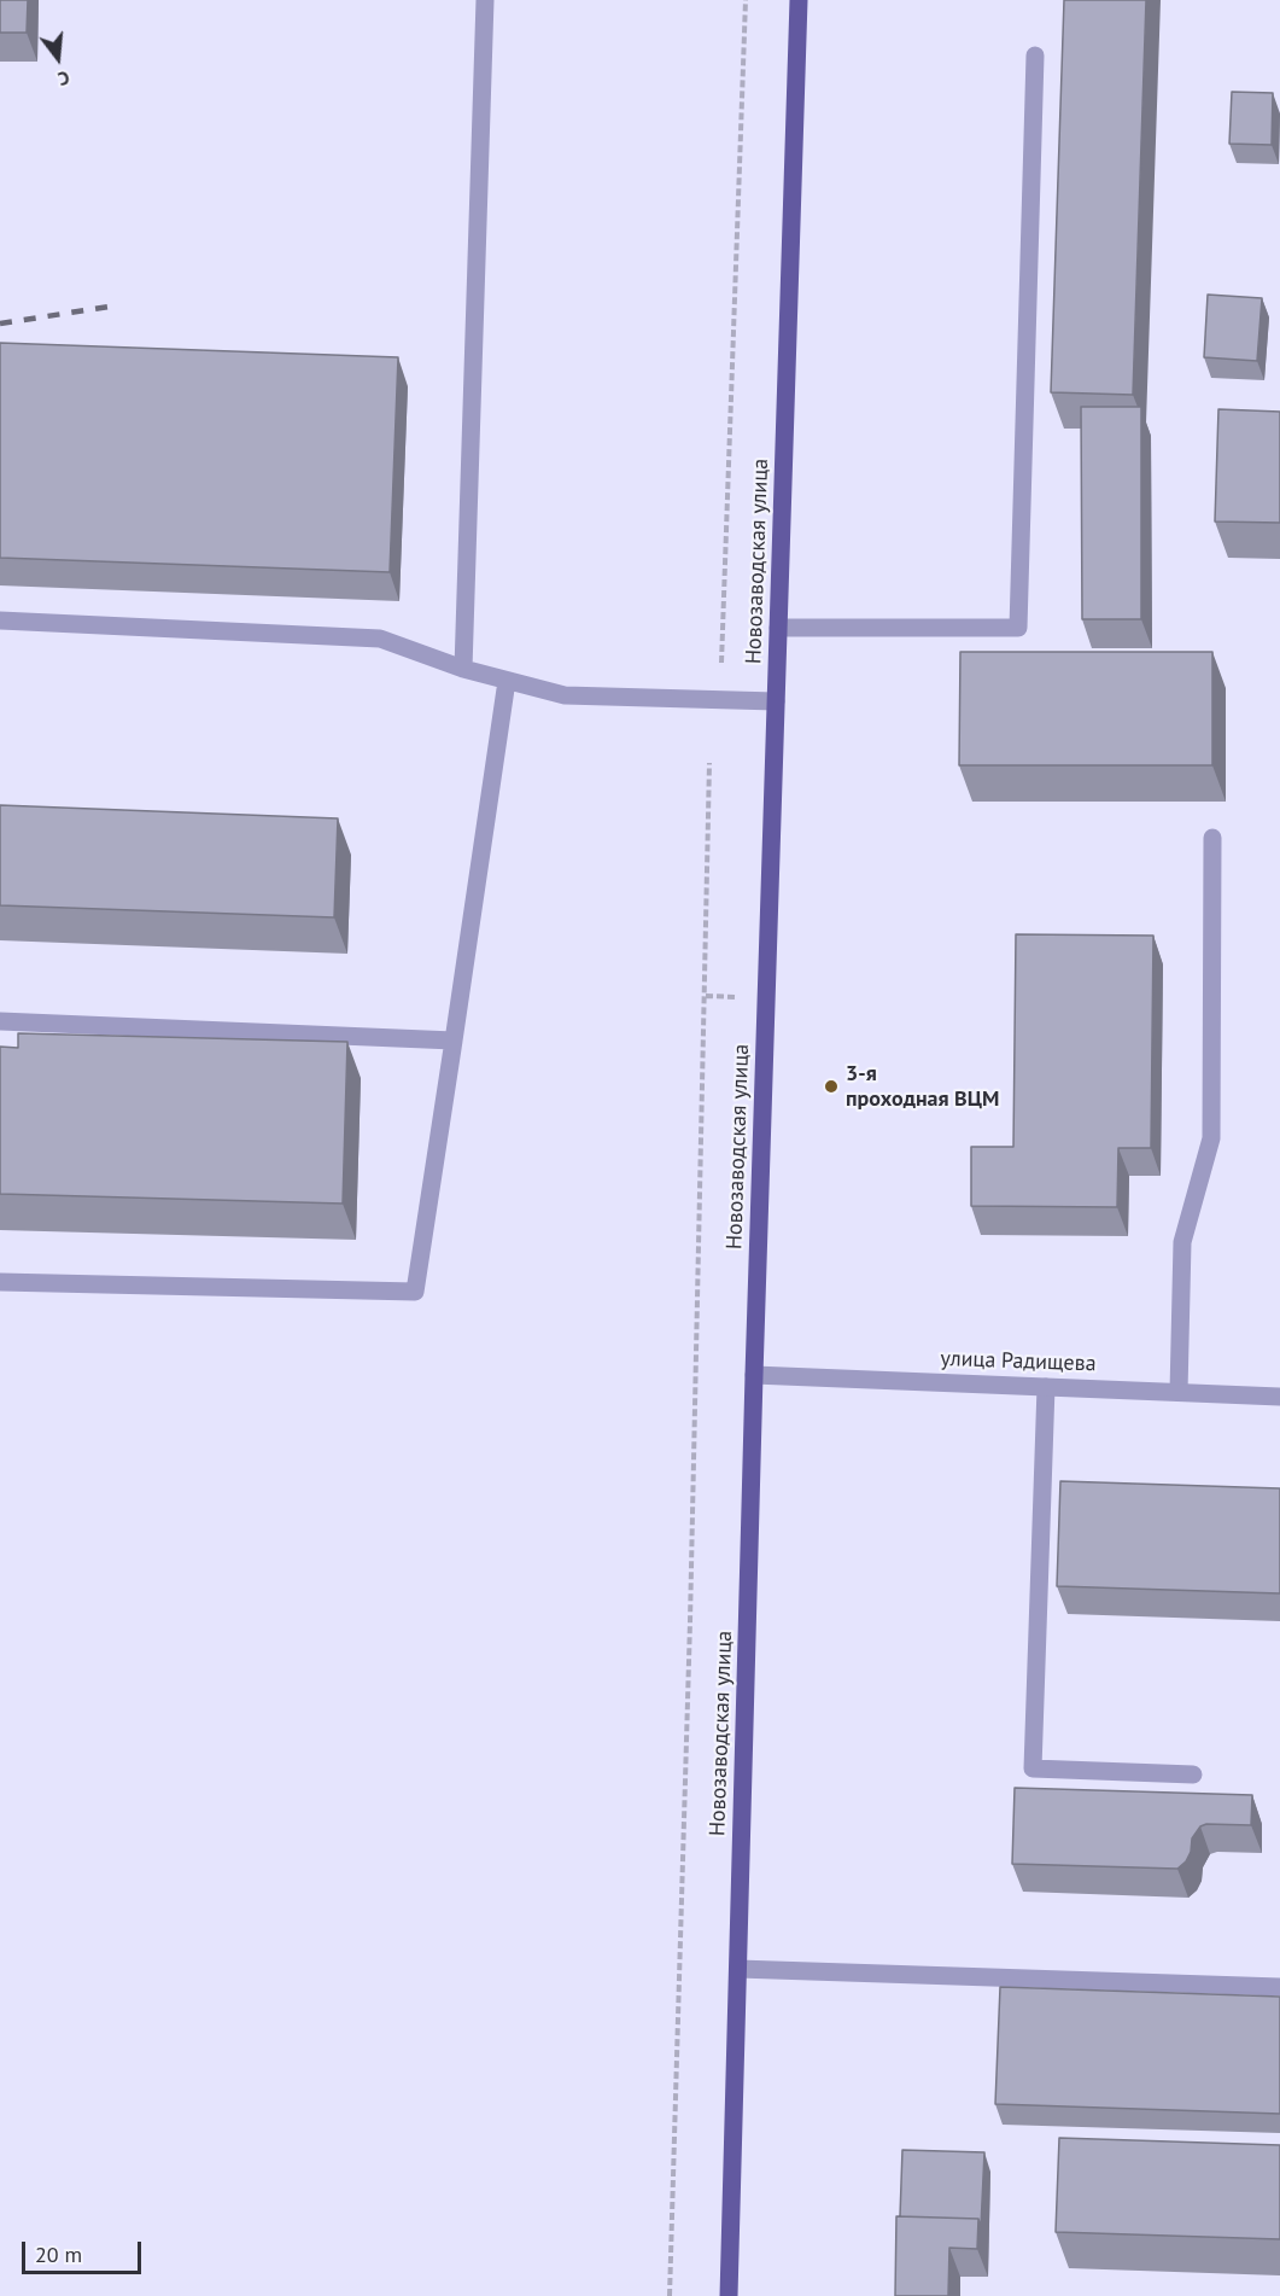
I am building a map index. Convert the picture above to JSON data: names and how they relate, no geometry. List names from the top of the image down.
{
  "streets": {
    "main road": ["Новозаводская улица"],
    "street": ["улица Радищева"]
  },
  "crossings": [
    ["Новозаводская улица", "улица Радищева"]
  ],
  "places": ["3-я проходная ВЦМ"],
  "scale_bar": "20 m",
  "north": "bottom"
}
